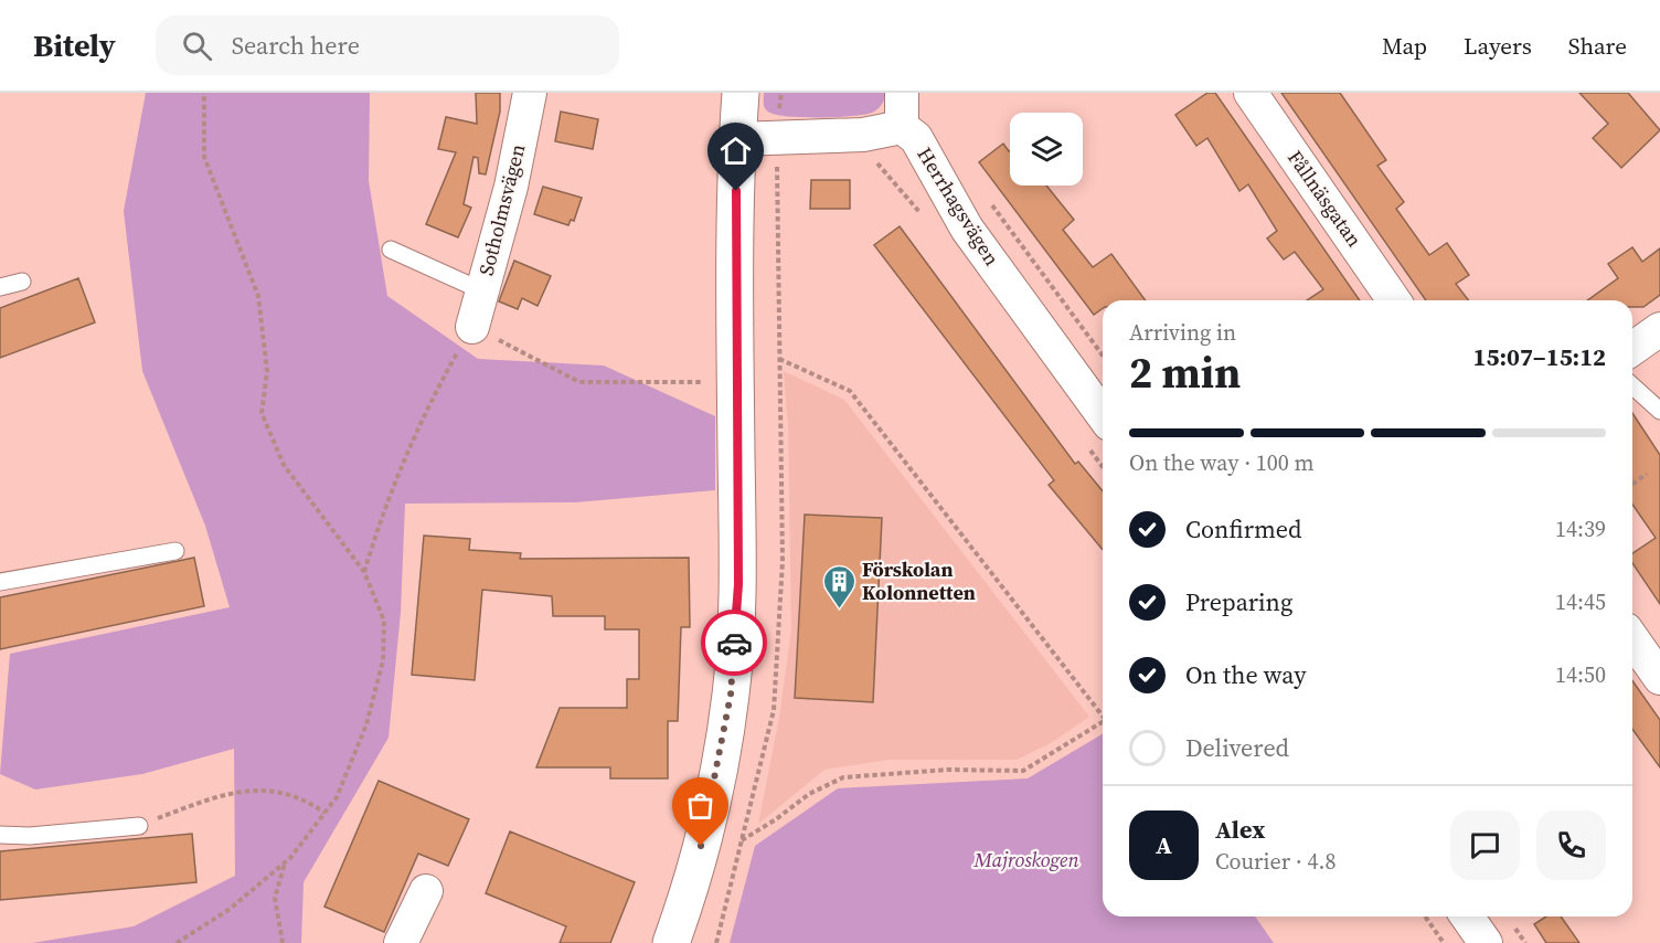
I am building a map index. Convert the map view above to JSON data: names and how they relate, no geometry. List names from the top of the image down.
{
  "streets": {
    "street": ["Fållnäsgatan", "Herrhagsvägen", "Sotholmsvägen"]
  },
  "parks": ["Majroskogen"],
  "places": {
    "building": ["Förskolan Kolonnetten"]
  },
  "page": {
    "header": "Bitely",
    "search": "Search here",
    "nav": ["Map", "Layers", "Share"],
    "heading": ["2 min", "Arriving in", "15:07–15:12"],
    "panel": ["Alex", "Courier · 4.8"],
    "bar": "On the way · 100 m",
    "list": [
      ["Confirmed", "14:39"],
      ["Preparing", "14:45"],
      ["On the way", "14:50"],
      "Delivered"
    ],
    "round": "A"
  }
}
